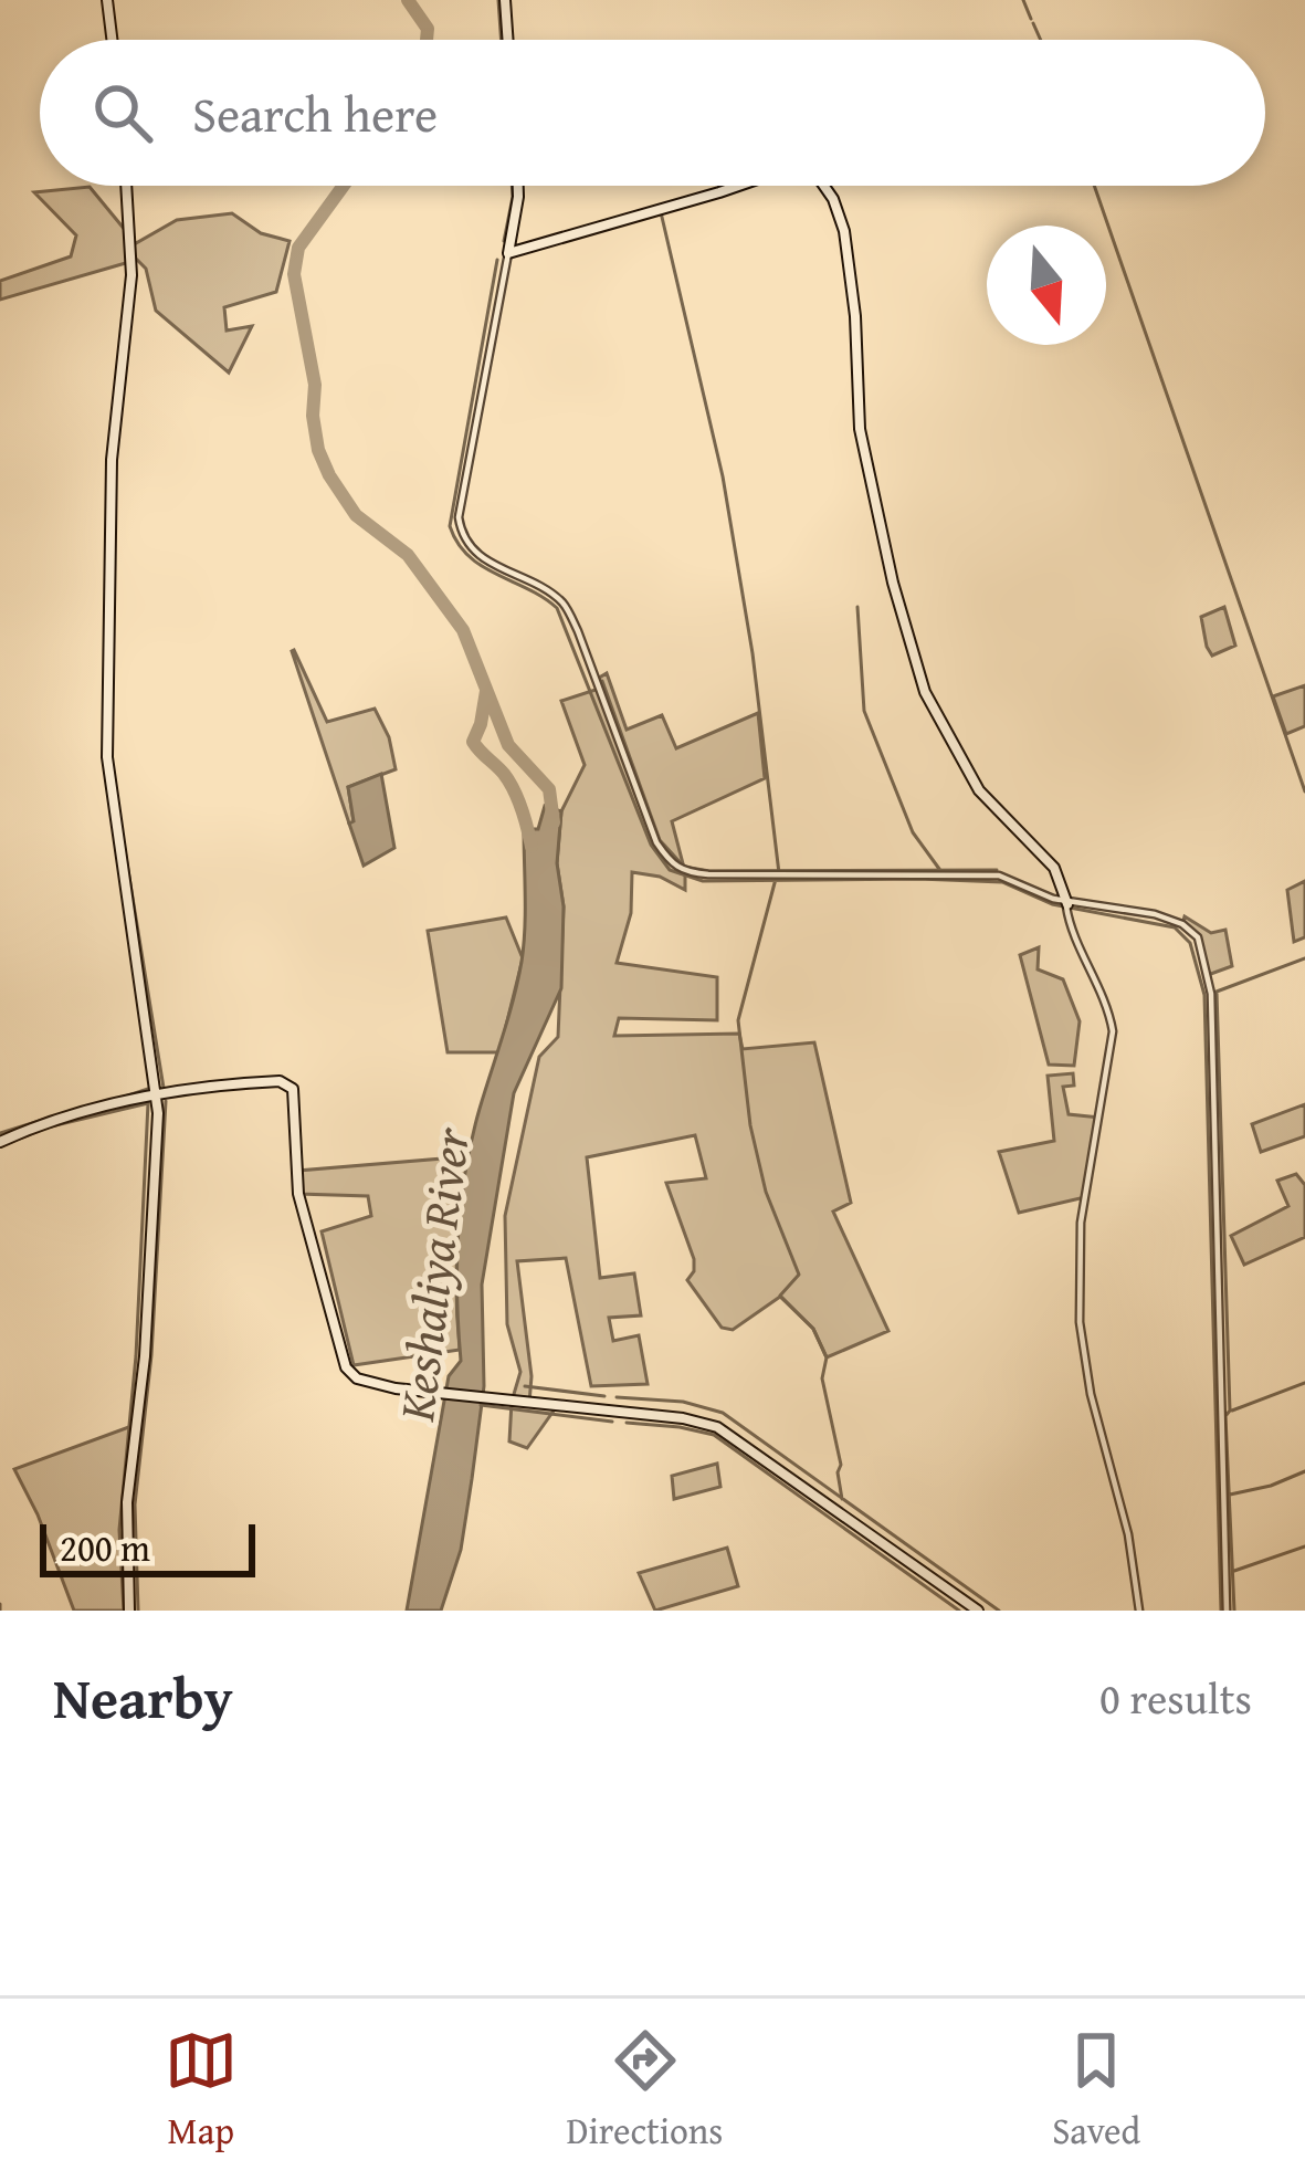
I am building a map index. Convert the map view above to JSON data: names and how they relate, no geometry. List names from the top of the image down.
{
  "water": ["Keshaliya River"],
  "scale_bar": "200 m",
  "north": "bottom",
  "page": {
    "search": "Search here",
    "scale": "200 m",
    "heading": ["Nearby", "0 results"],
    "nav": ["Map", "Directions", "Saved"]
  }
}
